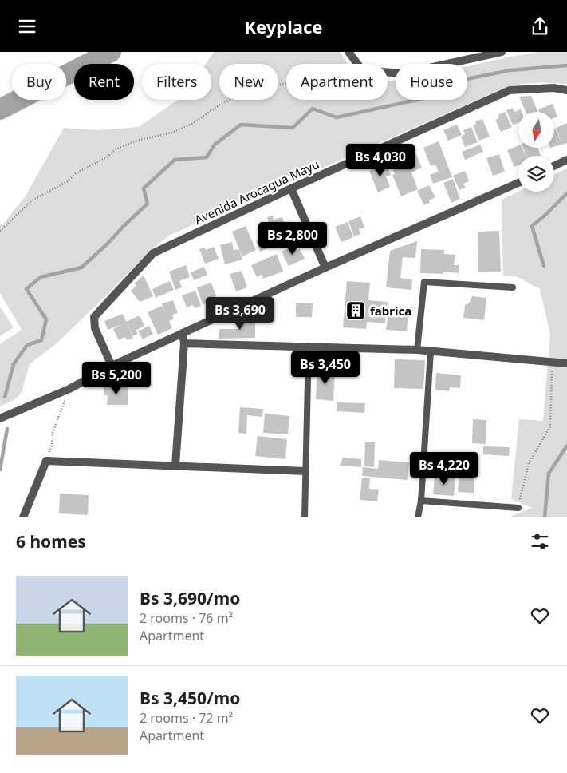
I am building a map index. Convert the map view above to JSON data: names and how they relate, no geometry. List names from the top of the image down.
{
  "streets": {
    "street": ["Avenida Arocagua Mayu"]
  },
  "places": {
    "building": ["fabrica"]
  },
  "north": "bottom",
  "page": {
    "header": "Keyplace",
    "chip": [
      "Buy",
      "Rent",
      "Filters",
      "New",
      "Apartment",
      "House"
    ],
    "price": [
      "Bs 4,030",
      "Bs 2,800",
      "Bs 3,690",
      "Bs 3,450",
      "Bs 5,200",
      "Bs 4,220"
    ],
    "heading": "6 homes",
    "list": [
      {
        "name": "Bs 3,690/mo",
        "note": "2 rooms · 76 m² · Apartment"
      },
      {
        "name": "Bs 3,450/mo",
        "note": "2 rooms · 72 m² · Apartment"
      }
    ]
  }
}
